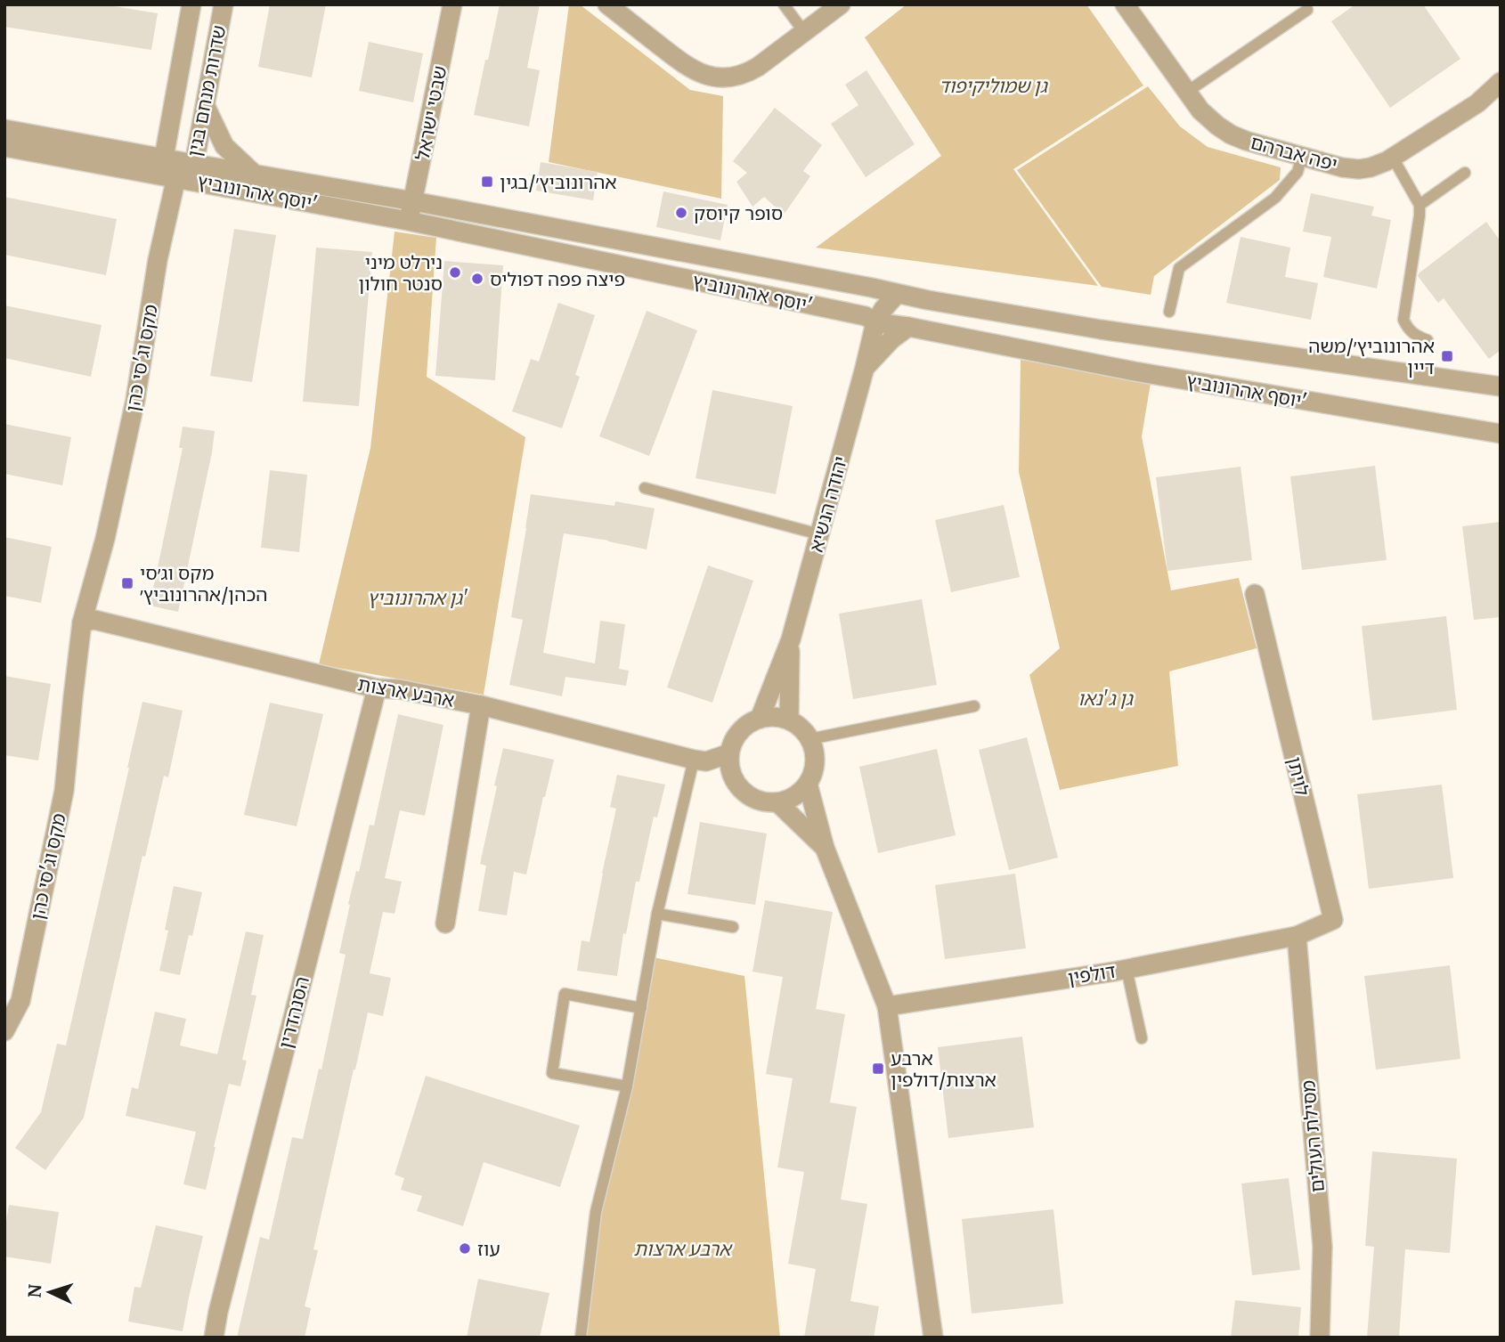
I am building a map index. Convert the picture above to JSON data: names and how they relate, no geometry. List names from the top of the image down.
{
  "streets": {
    "street": [
      "שדרות מנחם בגין",
      "שבטי ישראל",
      "יפה אברהם",
      "יוסף אהרונוביץ'",
      "מקס וג'סי כהן",
      "יהודה הנשיא",
      "ארבע ארצות",
      "לויתן",
      "דולפין",
      "הסנהדרין",
      "מסילת העולים"
    ]
  },
  "crossings": [
    ["שדרות מנחם בגין", "יוסף אהרונוביץ'"],
    ["שדרות מנחם בגין", "מקס וג'סי כהן"],
    ["שבטי ישראל", "יוסף אהרונוביץ'"],
    ["יוסף אהרונוביץ'", "מקס וג'סי כהן"],
    ["יוסף אהרונוביץ'", "יהודה הנשיא"],
    ["מקס וג'סי כהן", "ארבע ארצות"],
    ["יהודה הנשיא", "ארבע ארצות"],
    ["ארבע ארצות", "הסנהדרין"],
    ["לויתן", "דולפין"],
    ["לויתן", "מסילת העולים"],
    ["דולפין", "מסילת העולים"]
  ],
  "parks": [
    "גן שמוליקיפוד",
    "גן אהרונוביץ'",
    "גן ג'נאו",
    "ארבע ארצות"
  ],
  "places": {
    "transit": [
      "אהרונוביץ׳/בגין",
      "אהרונוביץ׳/משה דיין",
      "מקס וג׳סי הכהן/אהרונוביץ׳",
      "ארבע ארצות/דולפין"
    ],
    "other": [
      "סופר קיוסק",
      "נירלט מיני סנטר חולון",
      "פיצה פפה דפוליס",
      "עוז"
    ]
  },
  "north": "left"
}
